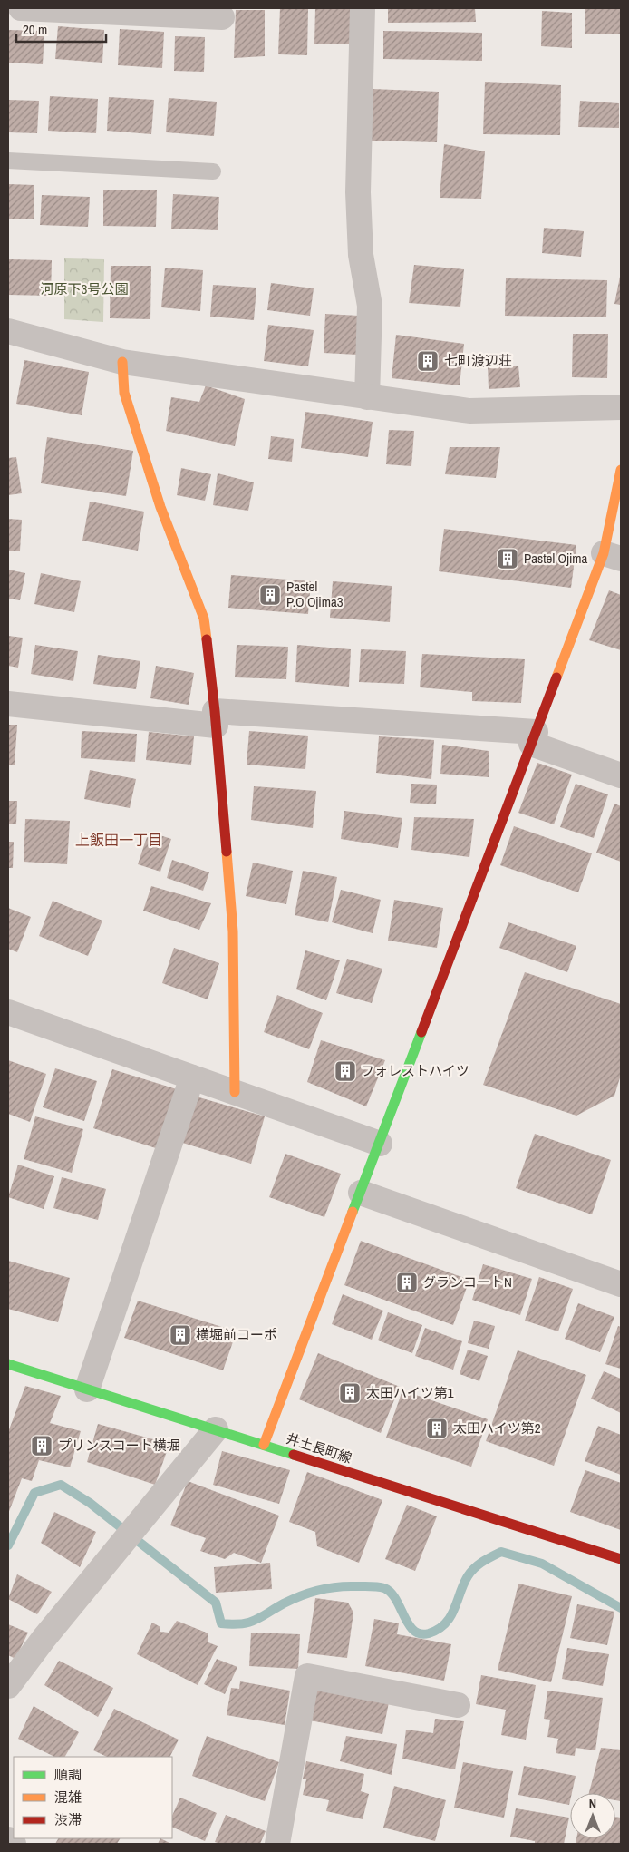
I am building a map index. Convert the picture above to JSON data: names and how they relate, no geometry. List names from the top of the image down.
{
  "streets": {
    "street": ["井土長町線"]
  },
  "districts": ["上飯田一丁目"],
  "parks": ["河原下3号公園"],
  "places": {
    "building": [
      "七町渡辺荘",
      "Pastel Ojima",
      "Pastel P.O Ojima3",
      "フォレストハイツ",
      "グランコートN",
      "横堀前コーポ",
      "太田ハイツ第1",
      "太田ハイツ第2",
      "プリンスコート横堀"
    ]
  },
  "legend": ["順調", "混雑", "渋滞"],
  "scale_bar": "20 m",
  "north": "top"
}
